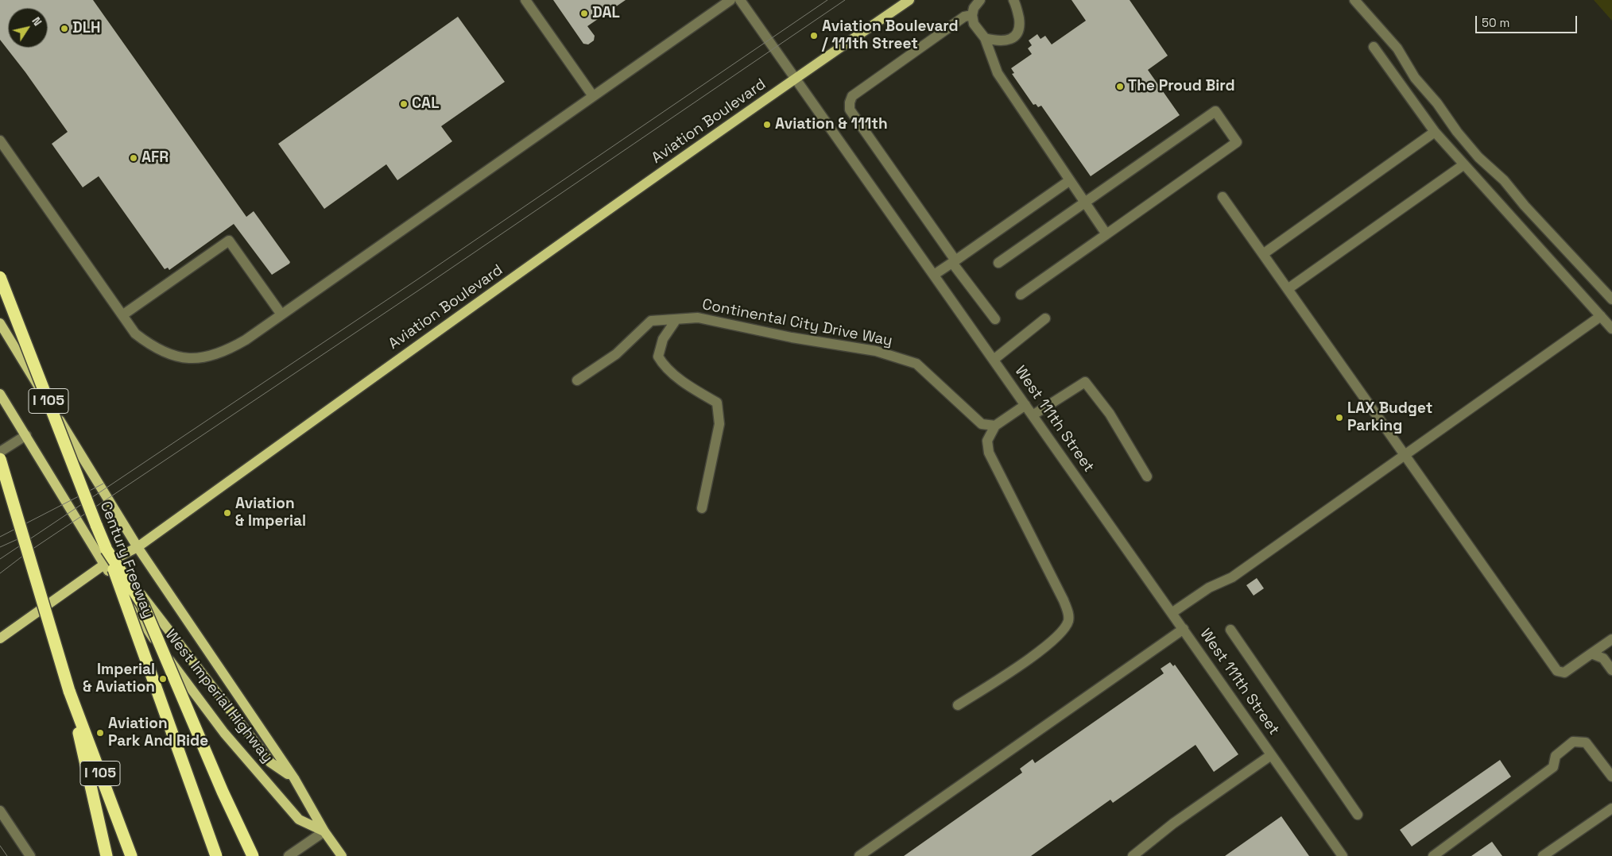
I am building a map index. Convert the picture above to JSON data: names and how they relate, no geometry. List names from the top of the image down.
{
  "streets": {
    "highway": ["I 105", "Century Freeway"],
    "main road": ["Aviation Boulevard", "West Imperial Highway"],
    "street": ["Continental City Drive Way", "West 111th Street"]
  },
  "crossings": [
    ["Aviation Boulevard", "West 111th Street"],
    ["Aviation Boulevard", "West Imperial Highway"]
  ],
  "places": [
    "DAL",
    "DLH",
    "Aviation Boulevard / 111th Street",
    "The Proud Bird",
    "CAL",
    "Aviation & 111th",
    "AFR",
    "LAX Budget Parking",
    "Aviation & Imperial",
    "Imperial & Aviation",
    "Aviation Park And Ride"
  ],
  "scale_bar": "50 m",
  "north": "top right"
}
